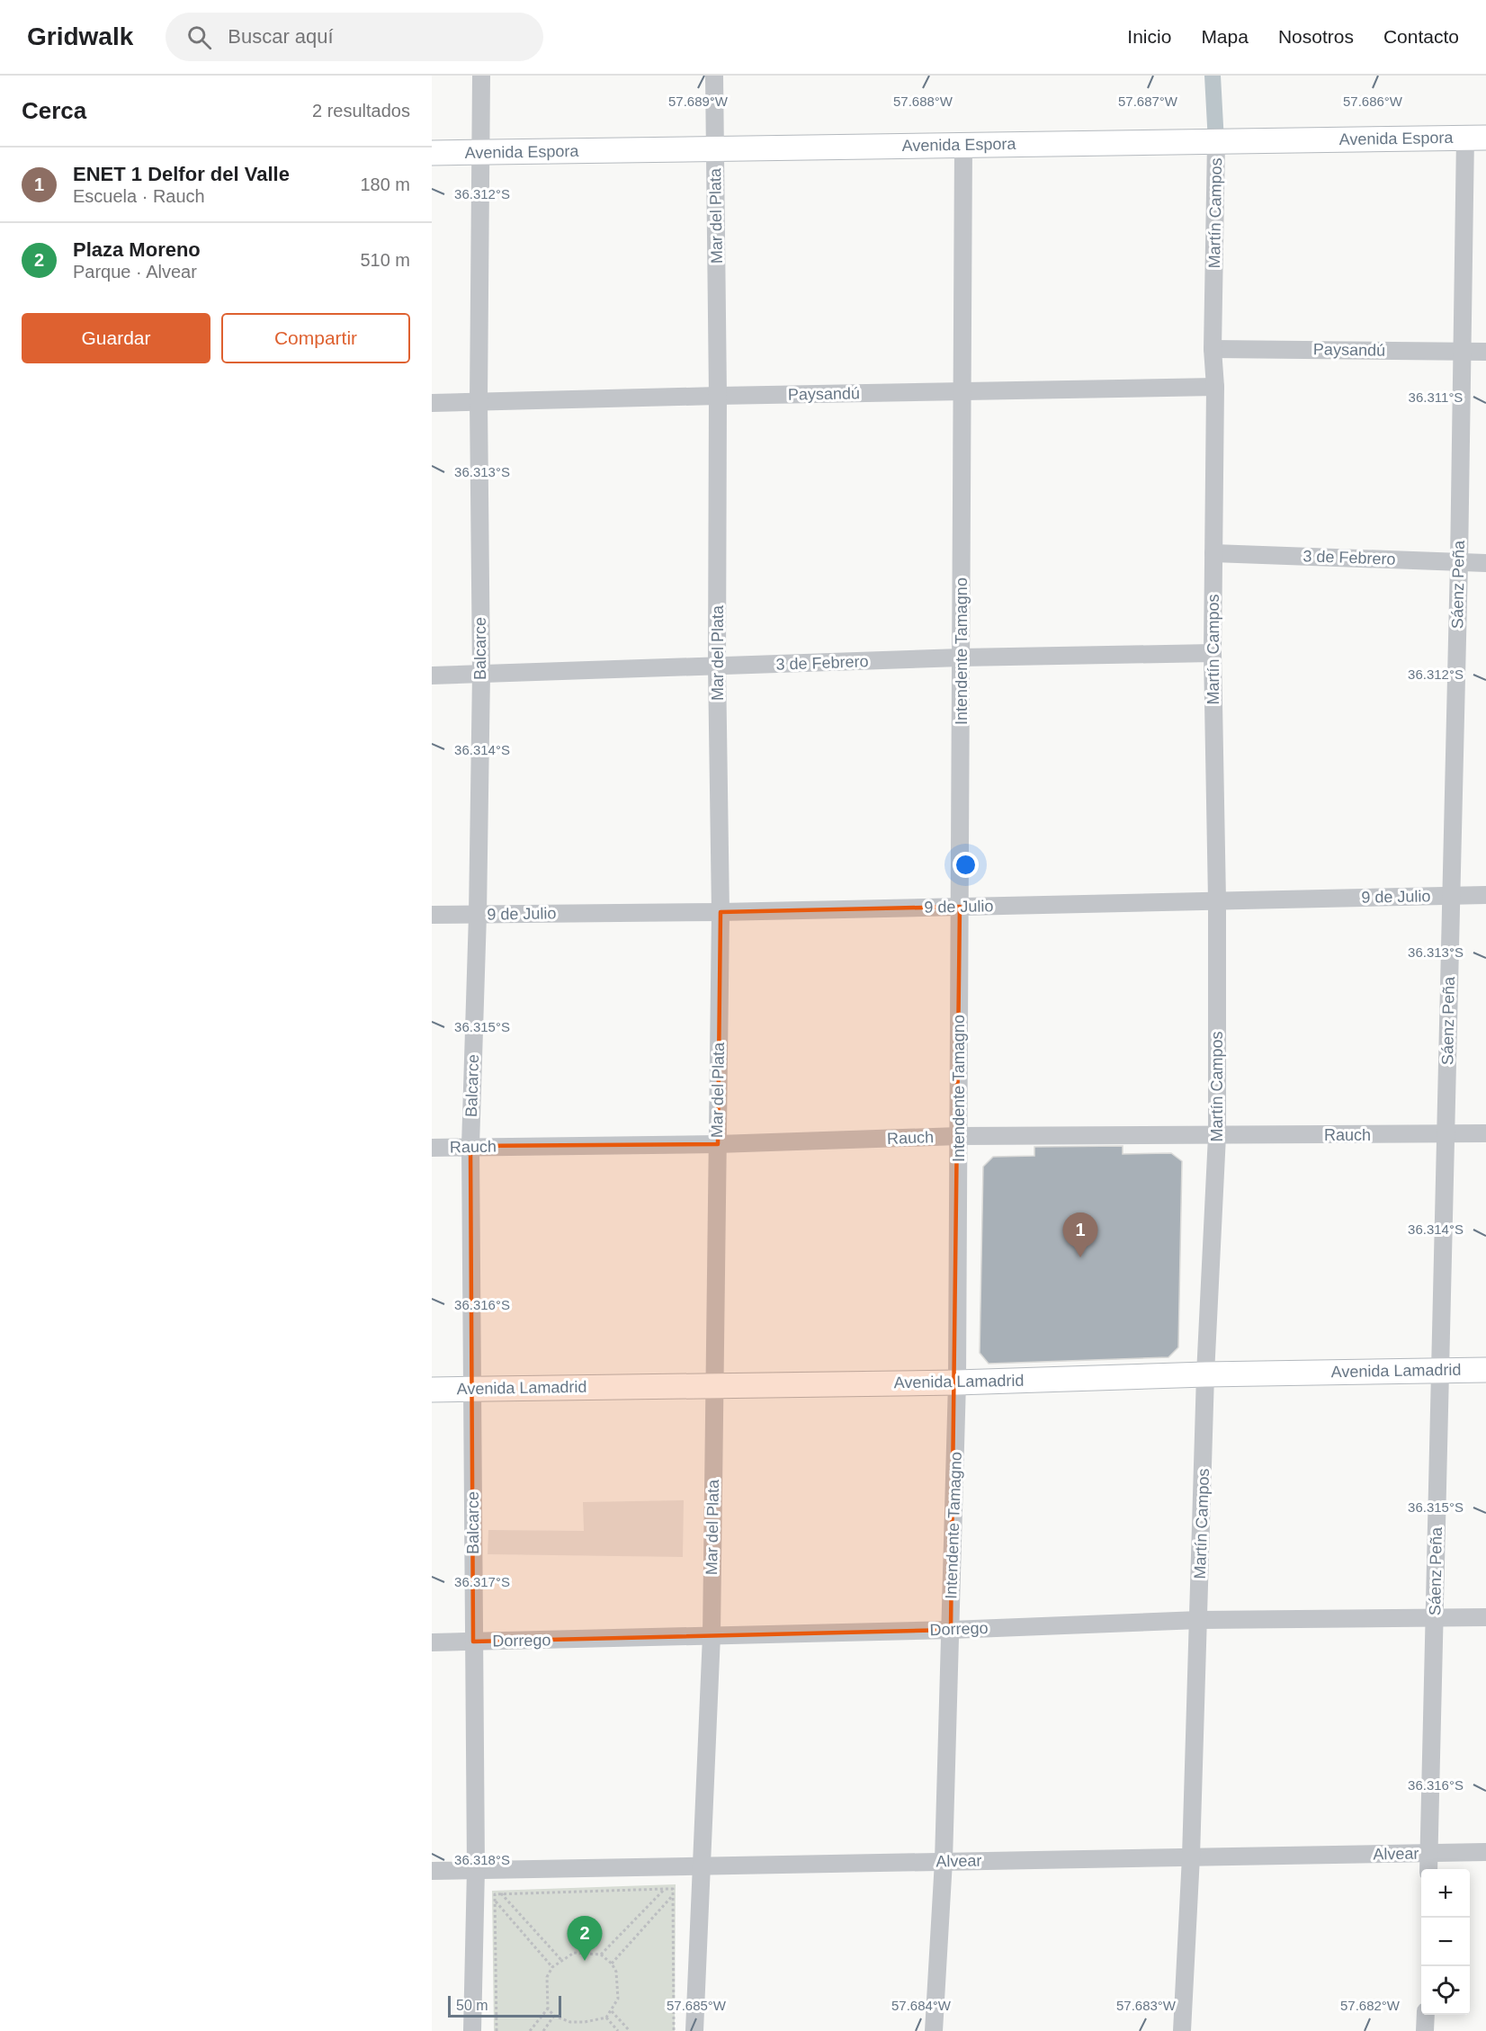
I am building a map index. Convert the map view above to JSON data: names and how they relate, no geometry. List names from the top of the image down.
{
  "streets": {
    "main road": ["Avenida Espora", "Avenida Lamadrid"],
    "street": [
      "Martín Campos",
      "Mar del Plata",
      "Paysandú",
      "3 de Febrero",
      "Sáenz Peña",
      "Balcarce",
      "Intendente Tamagno",
      "9 de Julio",
      "Rauch",
      "Dorrego",
      "Alvear"
    ]
  },
  "crossings": [
    ["Avenida Espora", "Martín Campos"],
    ["Avenida Espora", "Mar del Plata"],
    ["Avenida Espora", "Sáenz Peña"],
    ["Avenida Espora", "Balcarce"],
    ["Avenida Espora", "Intendente Tamagno"],
    ["Martín Campos", "Paysandú"],
    ["Martín Campos", "3 de Febrero"],
    ["Martín Campos", "9 de Julio"],
    ["Martín Campos", "Rauch"],
    ["Martín Campos", "Avenida Lamadrid"],
    ["Martín Campos", "Dorrego"],
    ["Martín Campos", "Alvear"],
    ["Mar del Plata", "Paysandú"],
    ["Mar del Plata", "3 de Febrero"],
    ["Mar del Plata", "9 de Julio"],
    ["Mar del Plata", "Rauch"],
    ["Mar del Plata", "Avenida Lamadrid"],
    ["Mar del Plata", "Dorrego"],
    ["Mar del Plata", "Alvear"],
    ["Paysandú", "Sáenz Peña"],
    ["Paysandú", "Balcarce"],
    ["Paysandú", "Intendente Tamagno"],
    ["3 de Febrero", "Sáenz Peña"],
    ["3 de Febrero", "Balcarce"],
    ["3 de Febrero", "Intendente Tamagno"],
    ["Sáenz Peña", "9 de Julio"],
    ["Sáenz Peña", "Rauch"],
    ["Sáenz Peña", "Avenida Lamadrid"],
    ["Sáenz Peña", "Dorrego"],
    ["Sáenz Peña", "Alvear"],
    ["Balcarce", "9 de Julio"],
    ["Balcarce", "Rauch"],
    ["Balcarce", "Avenida Lamadrid"],
    ["Balcarce", "Dorrego"],
    ["Balcarce", "Alvear"],
    ["Intendente Tamagno", "9 de Julio"],
    ["Intendente Tamagno", "Rauch"],
    ["Intendente Tamagno", "Avenida Lamadrid"],
    ["Intendente Tamagno", "Dorrego"],
    ["Intendente Tamagno", "Alvear"]
  ],
  "scale_bar": "50 m",
  "page": {
    "header": "Gridwalk",
    "search": "Buscar aquí",
    "nav": [
      "Inicio",
      "Mapa",
      "Nosotros",
      "Contacto"
    ],
    "heading": ["Cerca", "2 resultados"],
    "list": [
      {
        "mark": "1",
        "name": "ENET 1 Delfor del Valle",
        "note": "Escuela · Rauch",
        "value": "180 m"
      },
      {
        "mark": "2",
        "name": "Plaza Moreno",
        "note": "Parque · Alvear",
        "value": "510 m"
      }
    ],
    "buttons": ["Guardar", "Compartir"],
    "pins": ["1", "2"],
    "map_buttons": ["+", "−"],
    "scale": "50 m"
  },
  "coordinates": [
    "57.689°W",
    "57.688°W",
    "57.687°W",
    "57.686°W",
    "36.312°S",
    "36.311°S",
    "36.313°S",
    "36.314°S",
    "36.315°S",
    "36.316°S",
    "36.317°S",
    "36.318°S",
    "57.685°W",
    "57.684°W",
    "57.683°W",
    "57.682°W"
  ]
}
